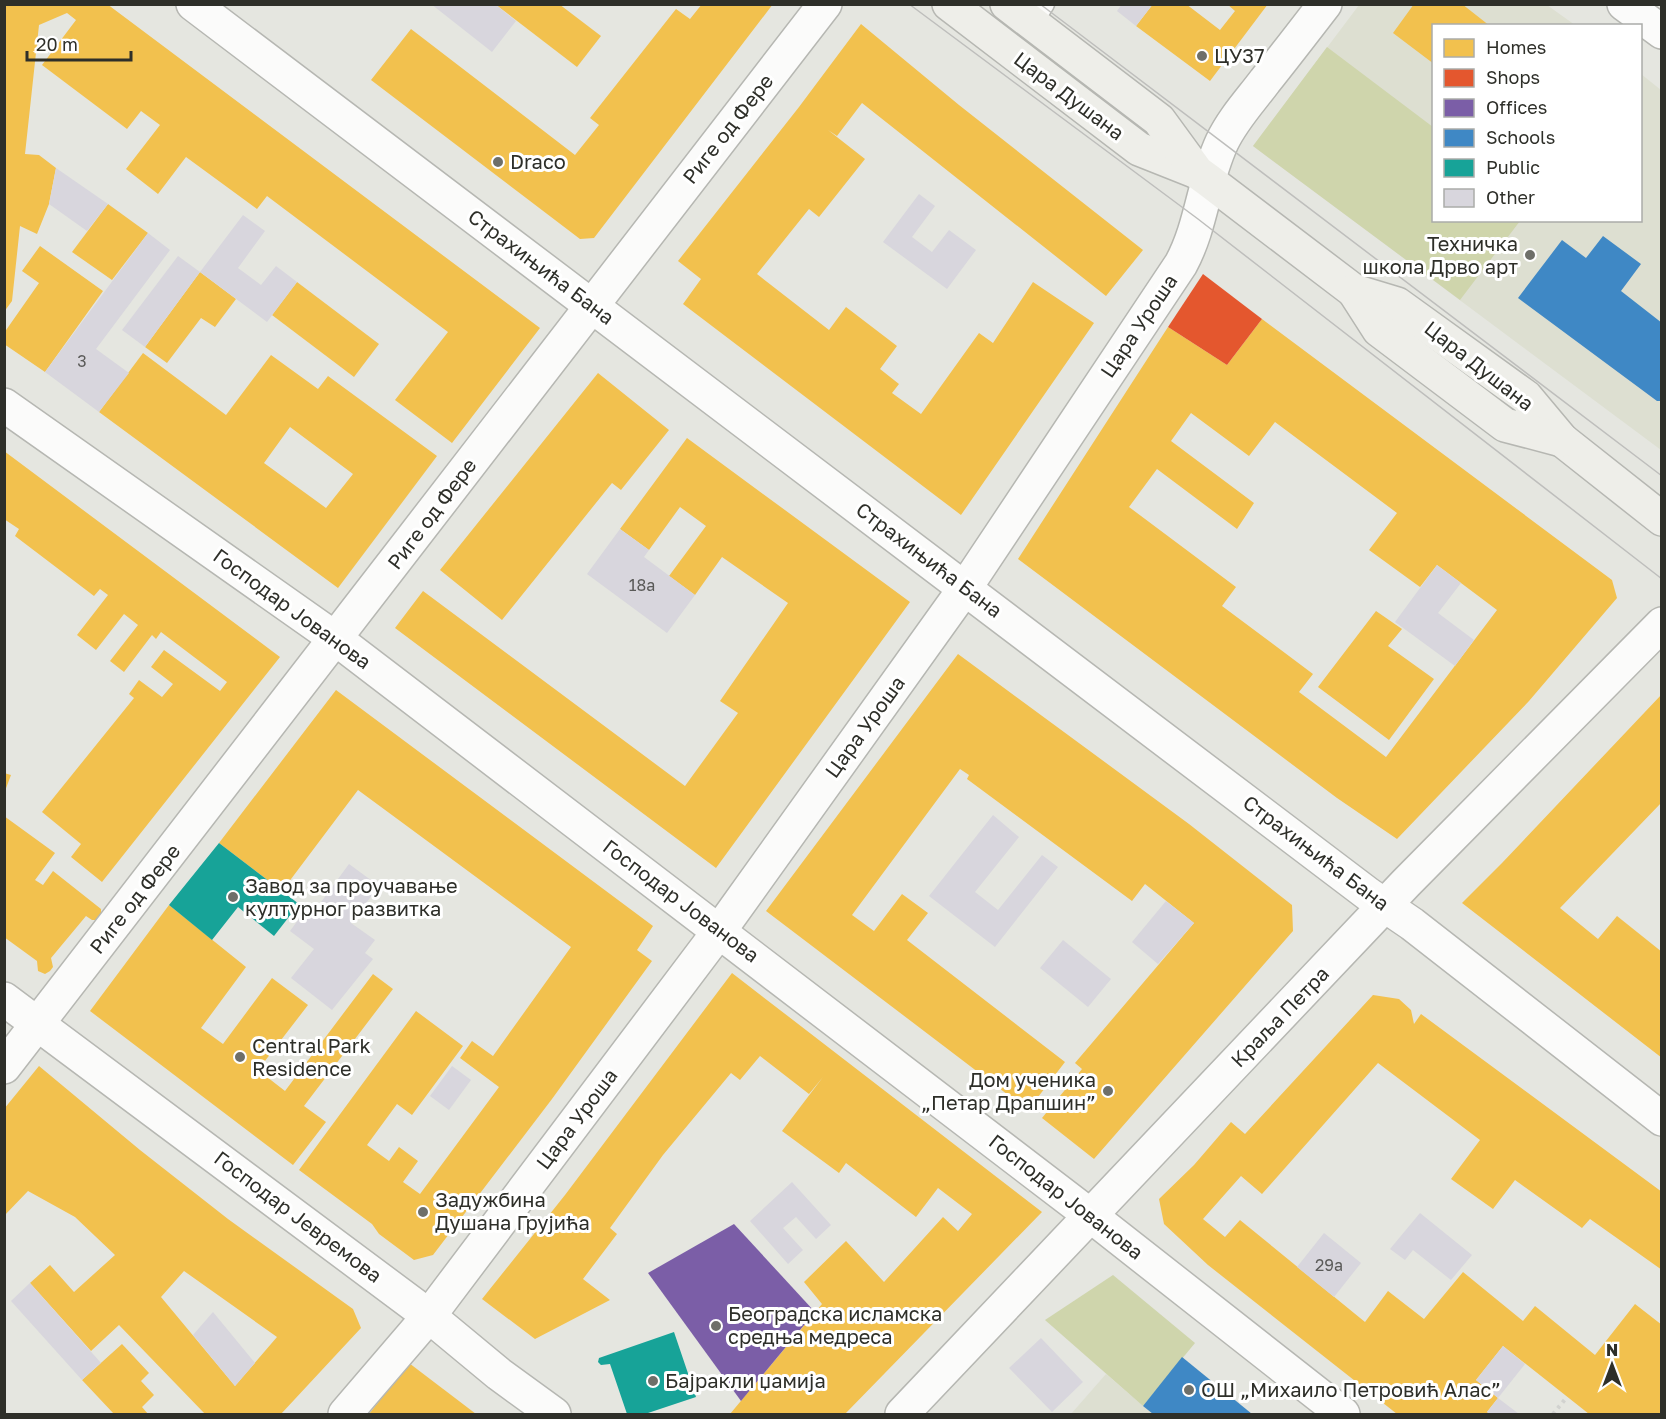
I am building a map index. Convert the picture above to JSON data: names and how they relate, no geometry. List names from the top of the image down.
{
  "streets": {
    "main road": ["Цара Душана"],
    "street": [
      "Риге од Фере",
      "Страхињића Бана",
      "Цара Уроша",
      "Господар Јованова",
      "Краља Петра",
      "Господар Јевремова"
    ]
  },
  "crossings": [
    ["Цара Душана", "Цара Уроша"],
    ["Риге од Фере", "Страхињића Бана"],
    ["Риге од Фере", "Господар Јованова"],
    ["Риге од Фере", "Господар Јевремова"],
    ["Страхињића Бана", "Цара Уроша"],
    ["Страхињића Бана", "Краља Петра"],
    ["Цара Уроша", "Господар Јованова"],
    ["Цара Уроша", "Господар Јевремова"],
    ["Господар Јованова", "Краља Петра"]
  ],
  "places": [
    "ЦУ37",
    "Draco",
    "Техничка школа Дрво арт",
    "Завод за проучавање културног развитка",
    "Central Park Residence",
    "Дом ученика „Петар Драпшин”",
    "Задужбина Душана Грујића",
    "Београдска исламска средња медреса",
    "Бајракли џамија",
    "ОШ „Михаило Петровић Алас”"
  ],
  "house_numbers": ["3", "18a", "29a"],
  "legend": [
    "Homes",
    "Shops",
    "Offices",
    "Schools",
    "Public",
    "Other"
  ],
  "scale_bar": "20 m",
  "north": "top"
}
